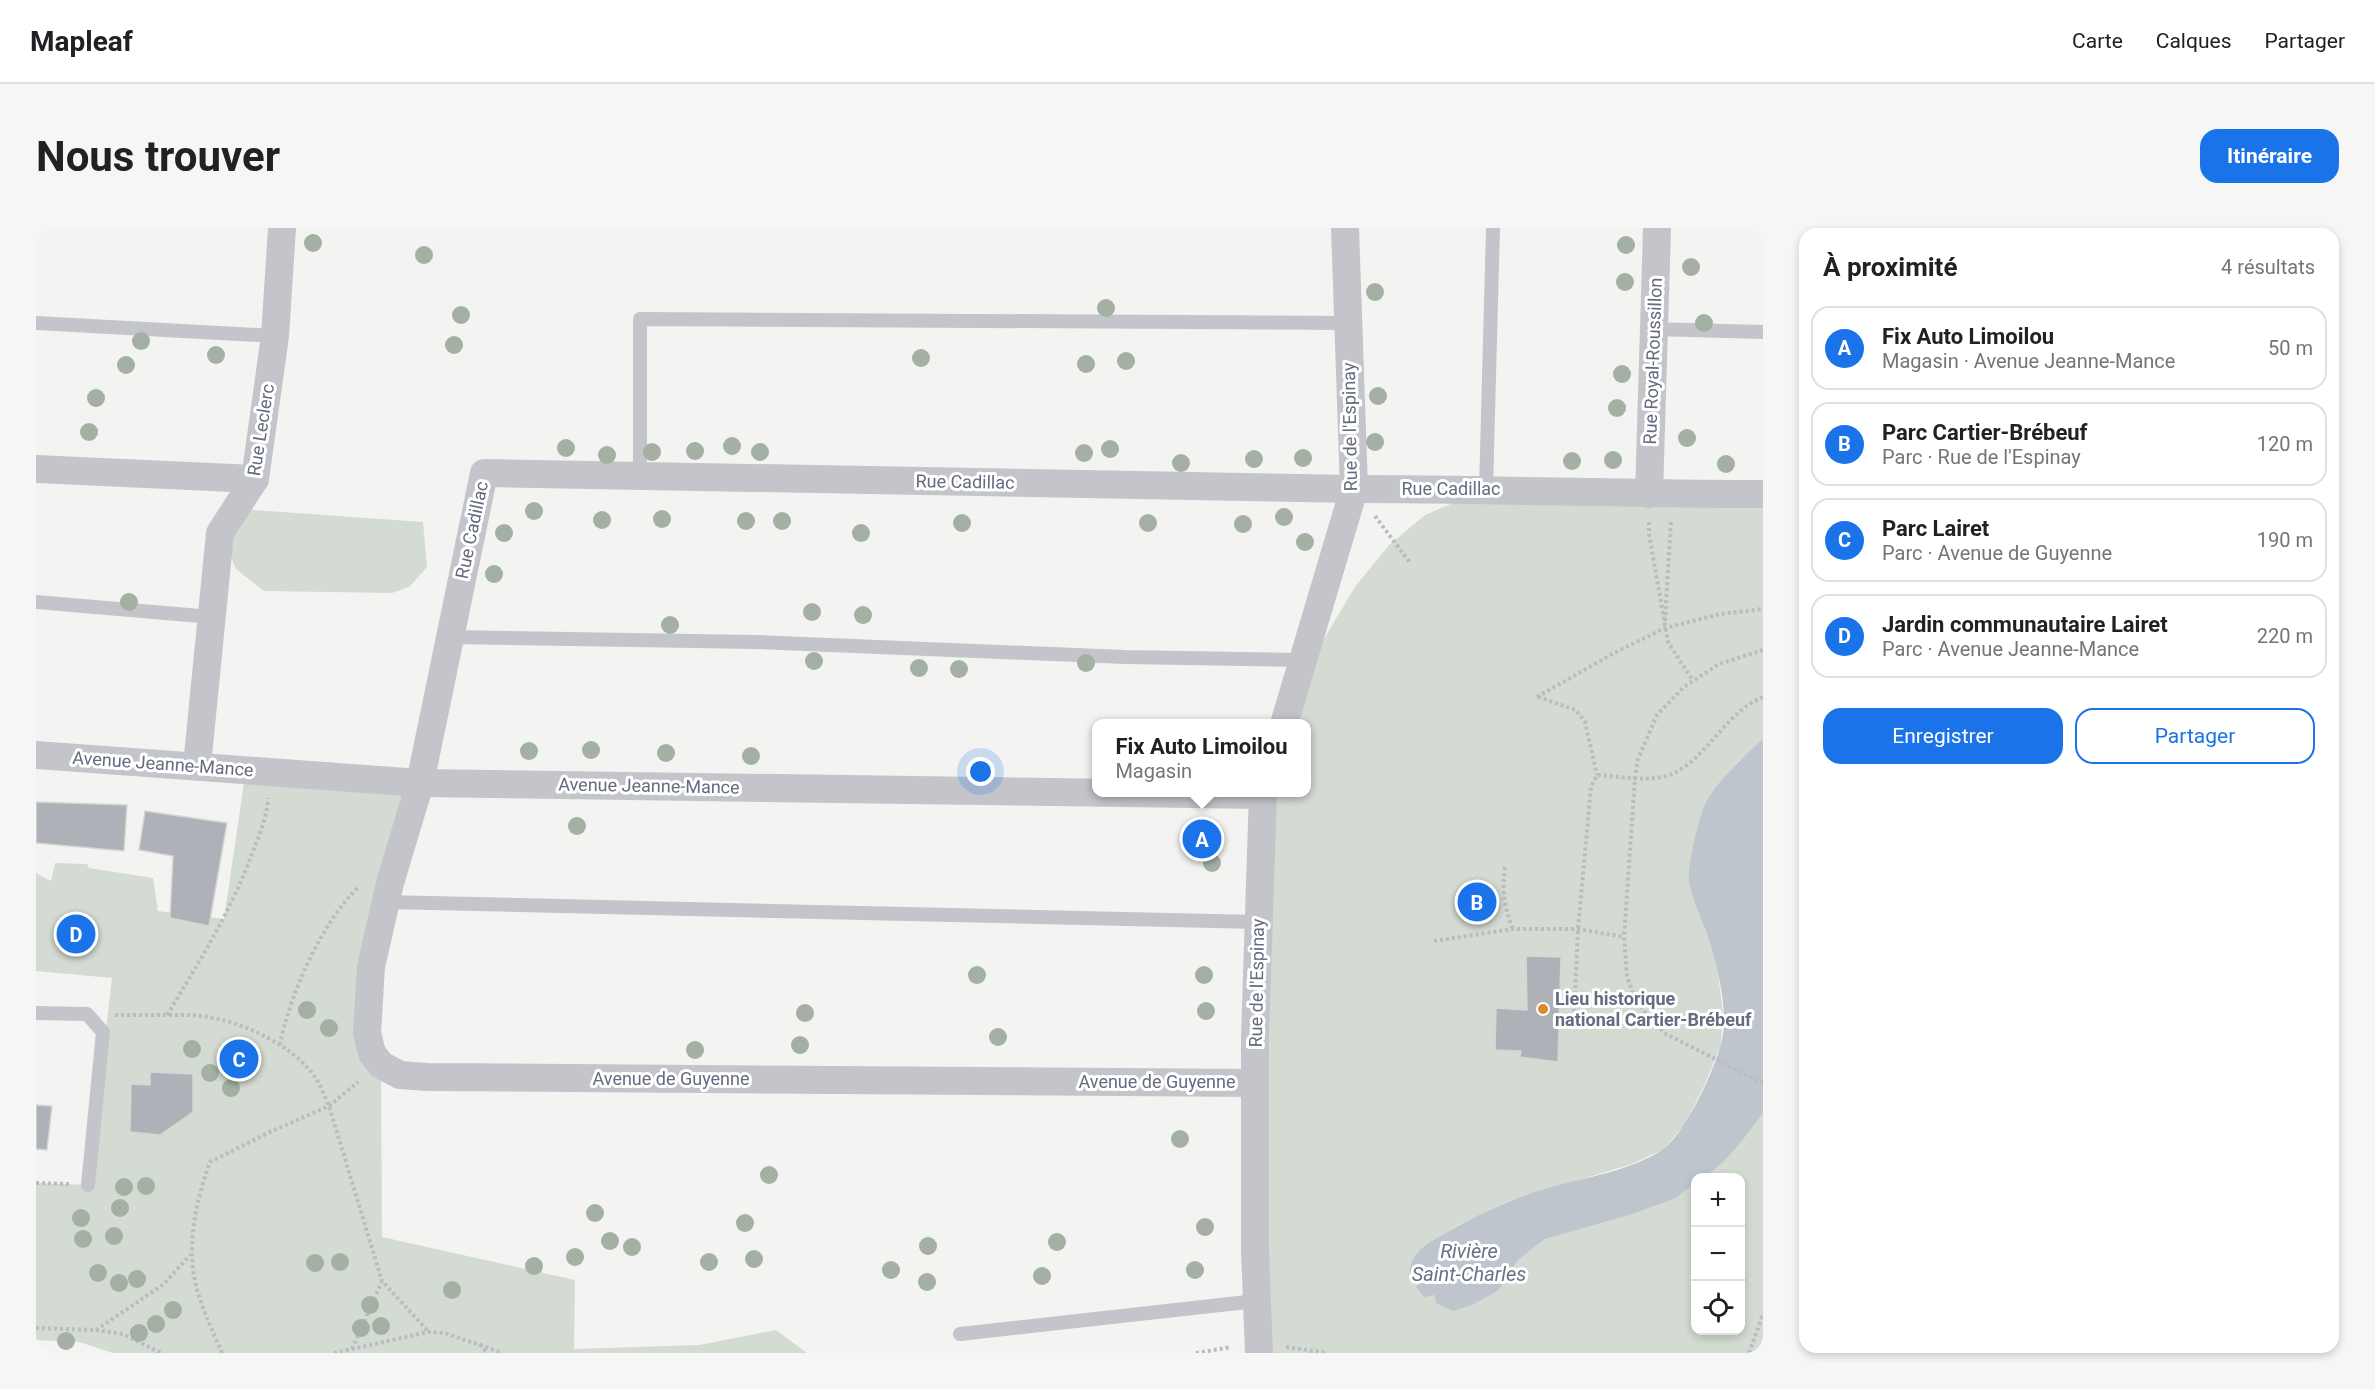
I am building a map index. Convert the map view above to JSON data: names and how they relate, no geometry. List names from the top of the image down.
{
  "streets": {
    "street": [
      "Rue Royal-Roussillon",
      "Rue de l'Espinay",
      "Rue Leclerc",
      "Rue Cadillac",
      "Avenue Jeanne-Mance",
      "Avenue de Guyenne"
    ]
  },
  "crossings": [
    ["Rue Royal-Roussillon", "Rue Cadillac"],
    ["Rue de l'Espinay", "Rue Cadillac"],
    ["Rue de l'Espinay", "Avenue de Guyenne"],
    ["Rue Leclerc", "Avenue Jeanne-Mance"],
    ["Rue Cadillac", "Avenue Jeanne-Mance"]
  ],
  "water": ["Rivière Saint-Charles"],
  "places": ["Lieu historique national Cartier-Brébeuf"],
  "page": {
    "header": "Mapleaf",
    "nav": ["Carte", "Calques", "Partager"],
    "buttons": [
      "Itinéraire",
      ["Enregistrer", "Partager"]
    ],
    "title": "Nous trouver",
    "heading": ["À proximité", "4 résultats"],
    "list": [
      {
        "mark": "A",
        "name": "Fix Auto Limoilou",
        "note": "Magasin · Avenue Jeanne-Mance",
        "value": "50 m"
      },
      {
        "mark": "B",
        "name": "Parc Cartier-Brébeuf",
        "note": "Parc · Rue de l'Espinay",
        "value": "120 m"
      },
      {
        "mark": "C",
        "name": "Parc Lairet",
        "note": "Parc · Avenue de Guyenne",
        "value": "190 m"
      },
      {
        "mark": "D",
        "name": "Jardin communautaire Lairet",
        "note": "Parc · Avenue Jeanne-Mance",
        "value": "220 m"
      }
    ],
    "popup": ["Fix Auto Limoilou", "Magasin"],
    "pins": [
      "A",
      "B",
      "D",
      "C"
    ],
    "map_buttons": ["+", "−"]
  }
}
